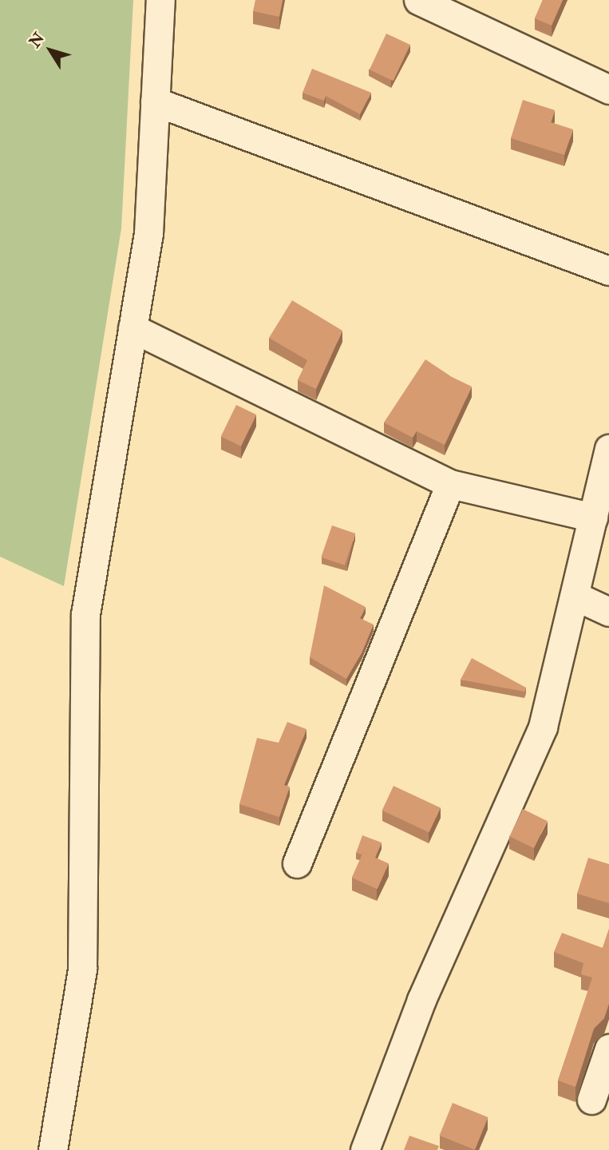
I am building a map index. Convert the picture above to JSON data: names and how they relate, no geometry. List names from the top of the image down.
{
  "north": "top left"
}
